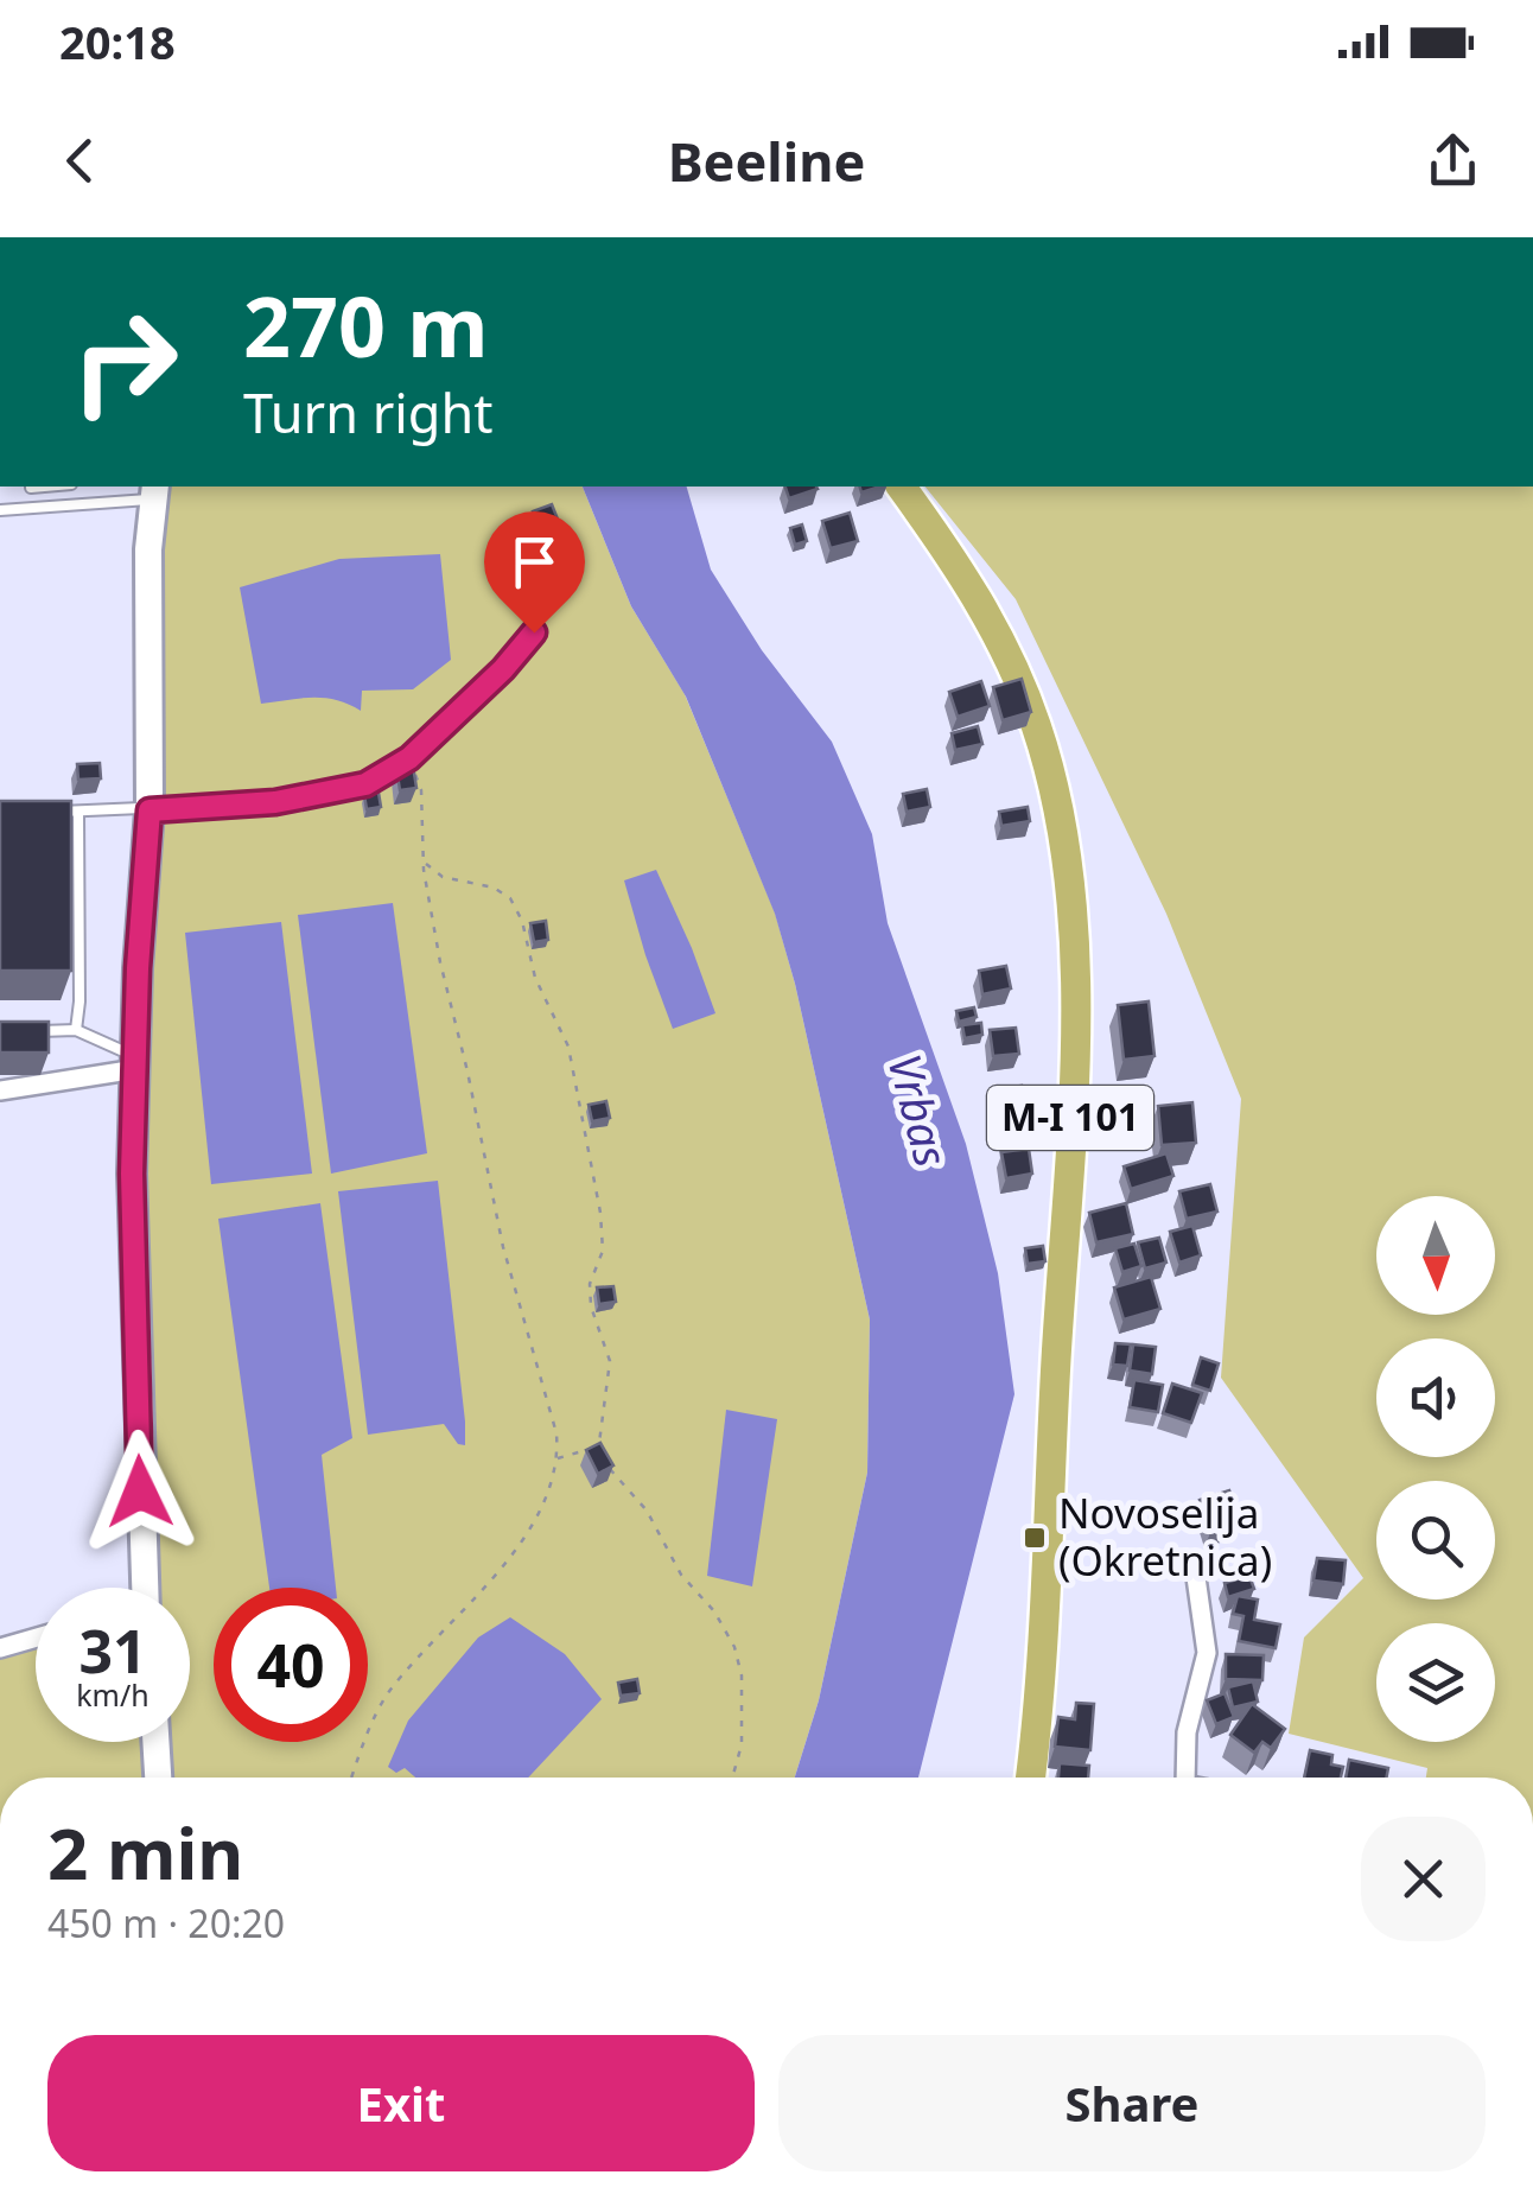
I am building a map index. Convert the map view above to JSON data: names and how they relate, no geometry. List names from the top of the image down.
{
  "streets": {
    "main road": ["M-I 101"]
  },
  "water": ["Vrbas"],
  "places": {
    "transit": ["Novoselija (Okretnica)"]
  },
  "north": "bottom",
  "page": {
    "status": "20:18",
    "header": "Beeline",
    "turn": ["270 m", "Turn right"],
    "speed": "31 km/h",
    "limit": "40",
    "heading": ["2 min", "450 m · 20:20"],
    "buttons": ["Exit", "Share"]
  }
}
